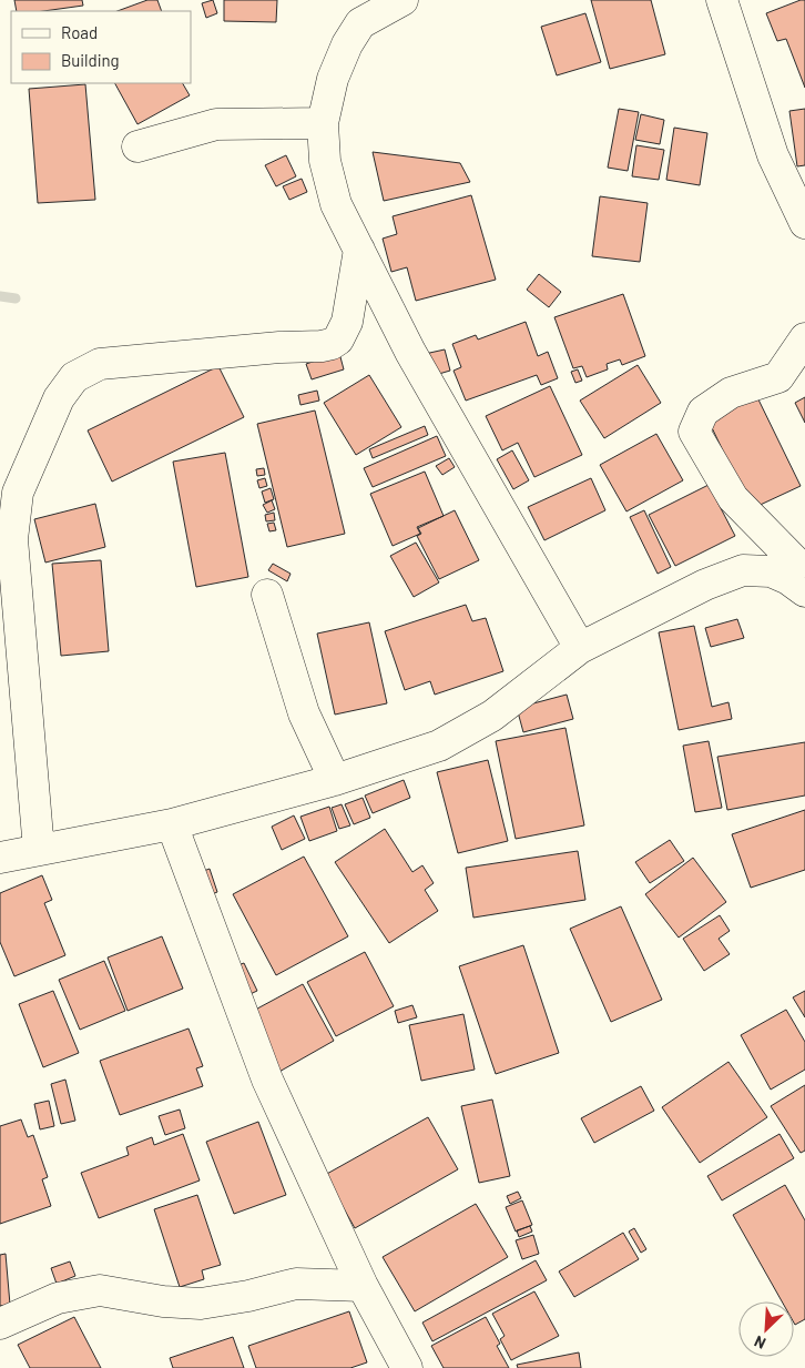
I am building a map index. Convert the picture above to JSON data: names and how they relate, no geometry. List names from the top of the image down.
{
  "legend": ["Road", "Building"],
  "north": "bottom left"
}
